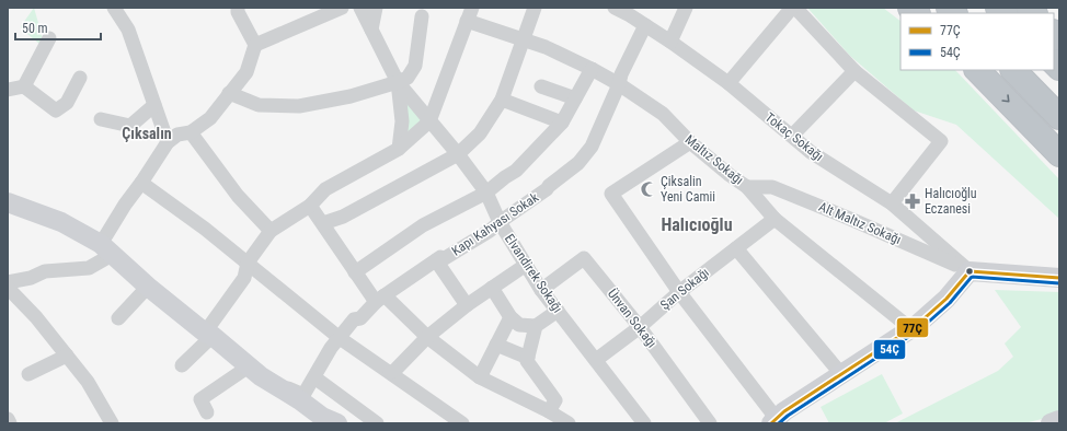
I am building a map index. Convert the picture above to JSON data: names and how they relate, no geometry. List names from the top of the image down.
{
  "streets": {
    "street": [
      "Tokaç Sokağı",
      "Maltız Sokağı",
      "Alt Maltız Sokağı",
      "Kapı Kahyası Sokak",
      "Elvandirek Sokağı",
      "Şan Sokağı",
      "Ünvan Sokağı"
    ]
  },
  "crossings": [
    ["Tokaç Sokağı", "Alt Maltız Sokağı"],
    ["Tokaç Sokağı", "Kapı Kahyası Sokak"],
    ["Maltız Sokağı", "Alt Maltız Sokağı"],
    ["Maltız Sokağı", "Kapı Kahyası Sokak"],
    ["Maltız Sokağı", "Şan Sokağı"],
    ["Kapı Kahyası Sokak", "Elvandirek Sokağı"],
    ["Elvandirek Sokağı", "Şan Sokağı"],
    ["Elvandirek Sokağı", "Ünvan Sokağı"],
    ["Şan Sokağı", "Ünvan Sokağı"]
  ],
  "districts": ["Çıksalın", "Halıcıoğlu"],
  "places": {
    "mosque": ["Çiksalin Yeni Camii"],
    "pharmacy": ["Halıcıoğlu Eczanesi"]
  },
  "lines": ["transit line 77Ç", "transit line 54Ç"],
  "legend": ["77Ç", "54Ç"],
  "scale_bar": "50 m"
}
